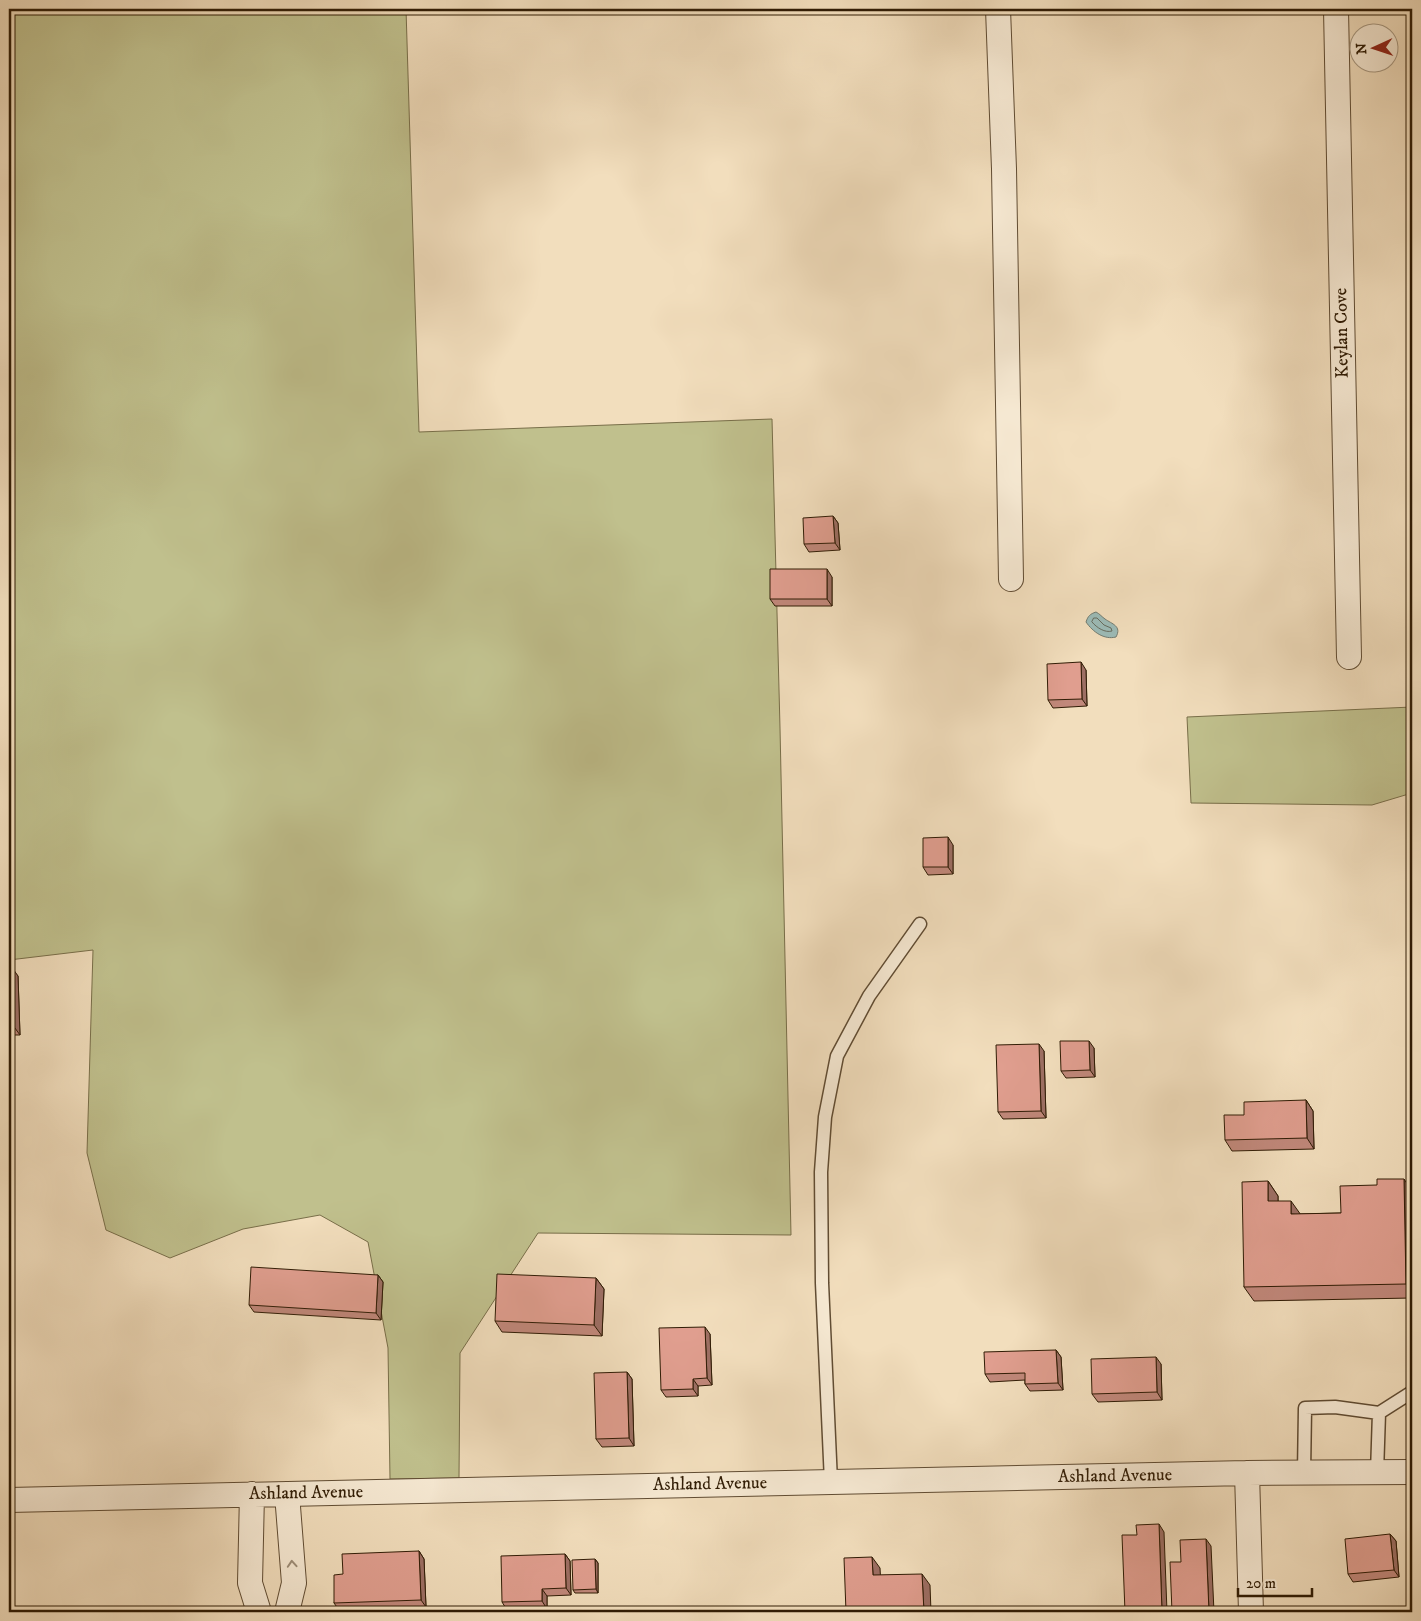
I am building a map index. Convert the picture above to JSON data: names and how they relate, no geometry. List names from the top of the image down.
{
  "streets": {
    "street": ["Keylan Cove", "Ashland Avenue"]
  },
  "scale_bar": "20 m",
  "north": "left"
}
